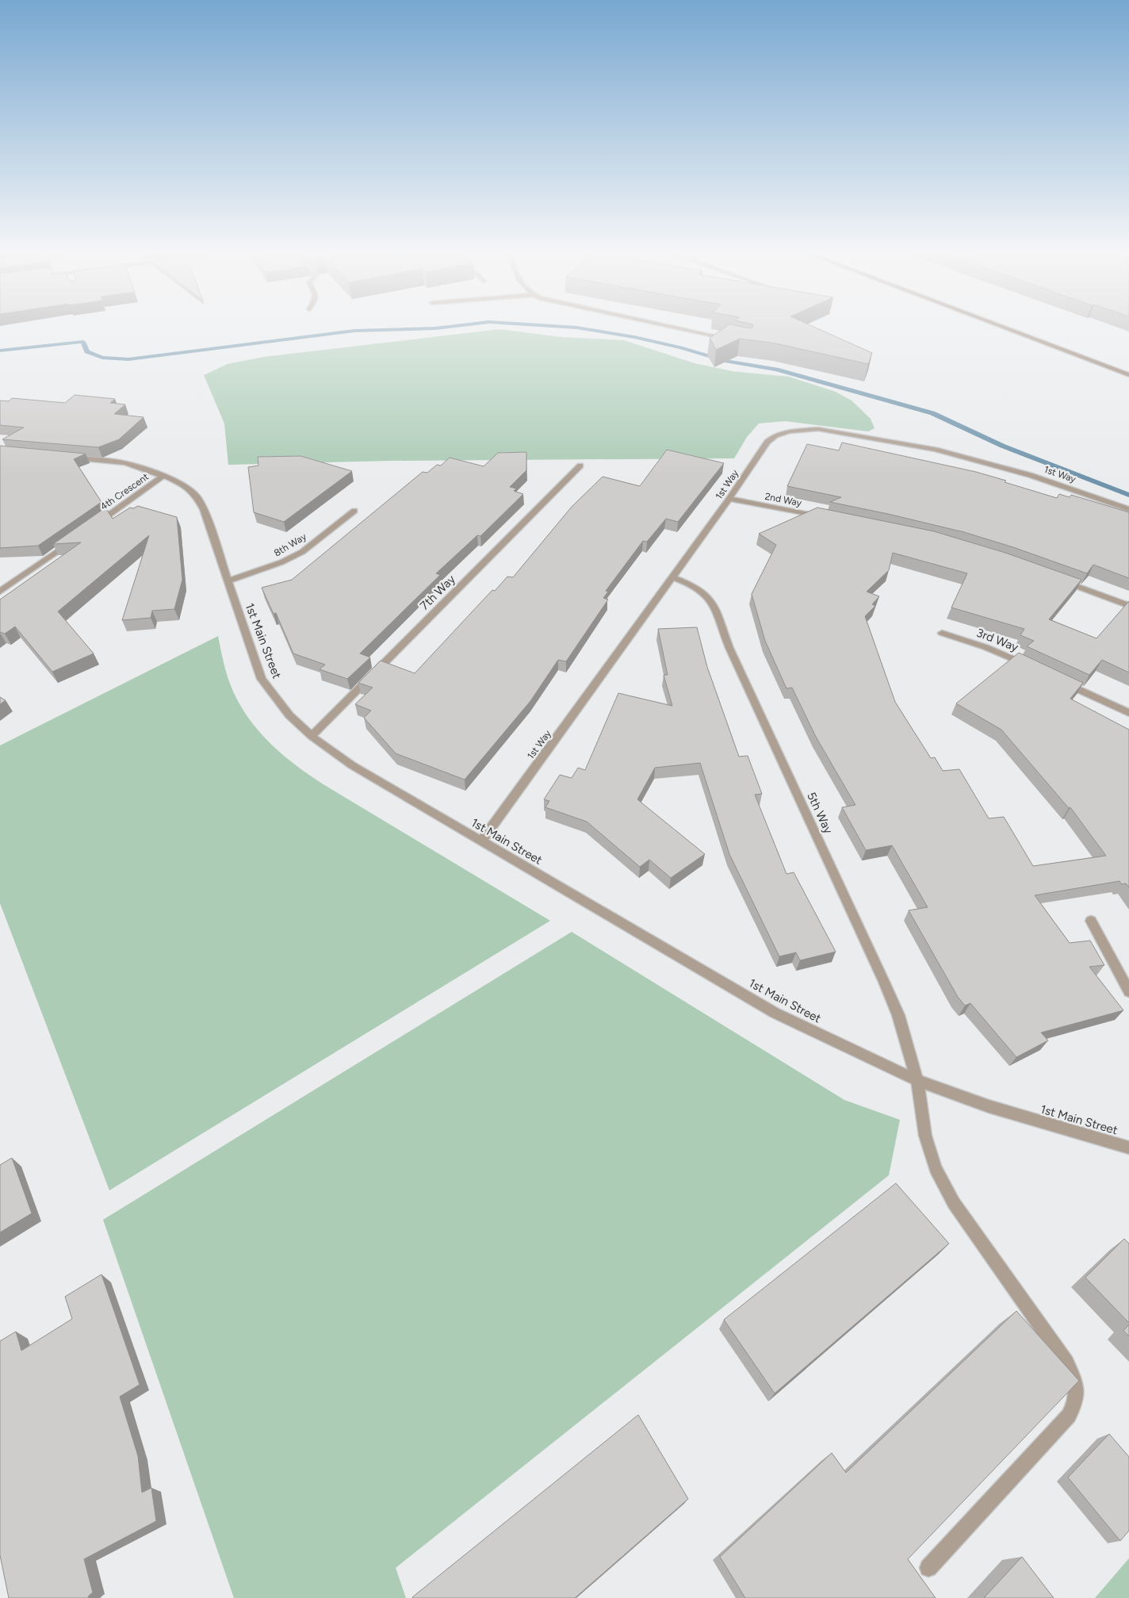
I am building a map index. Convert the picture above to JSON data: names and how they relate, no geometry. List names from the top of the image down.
{
  "streets": {
    "street": [
      "1st Way",
      "4th Crescent",
      "2nd Way",
      "8th Way",
      "7th Way",
      "3rd Way",
      "1st Main Street",
      "5th Way"
    ]
  },
  "crossings": [
    ["1st Way", "2nd Way"],
    ["1st Way", "1st Main Street"],
    ["1st Way", "5th Way"],
    ["4th Crescent", "1st Main Street"],
    ["8th Way", "1st Main Street"],
    ["7th Way", "1st Main Street"],
    ["1st Main Street", "5th Way"]
  ]
}
